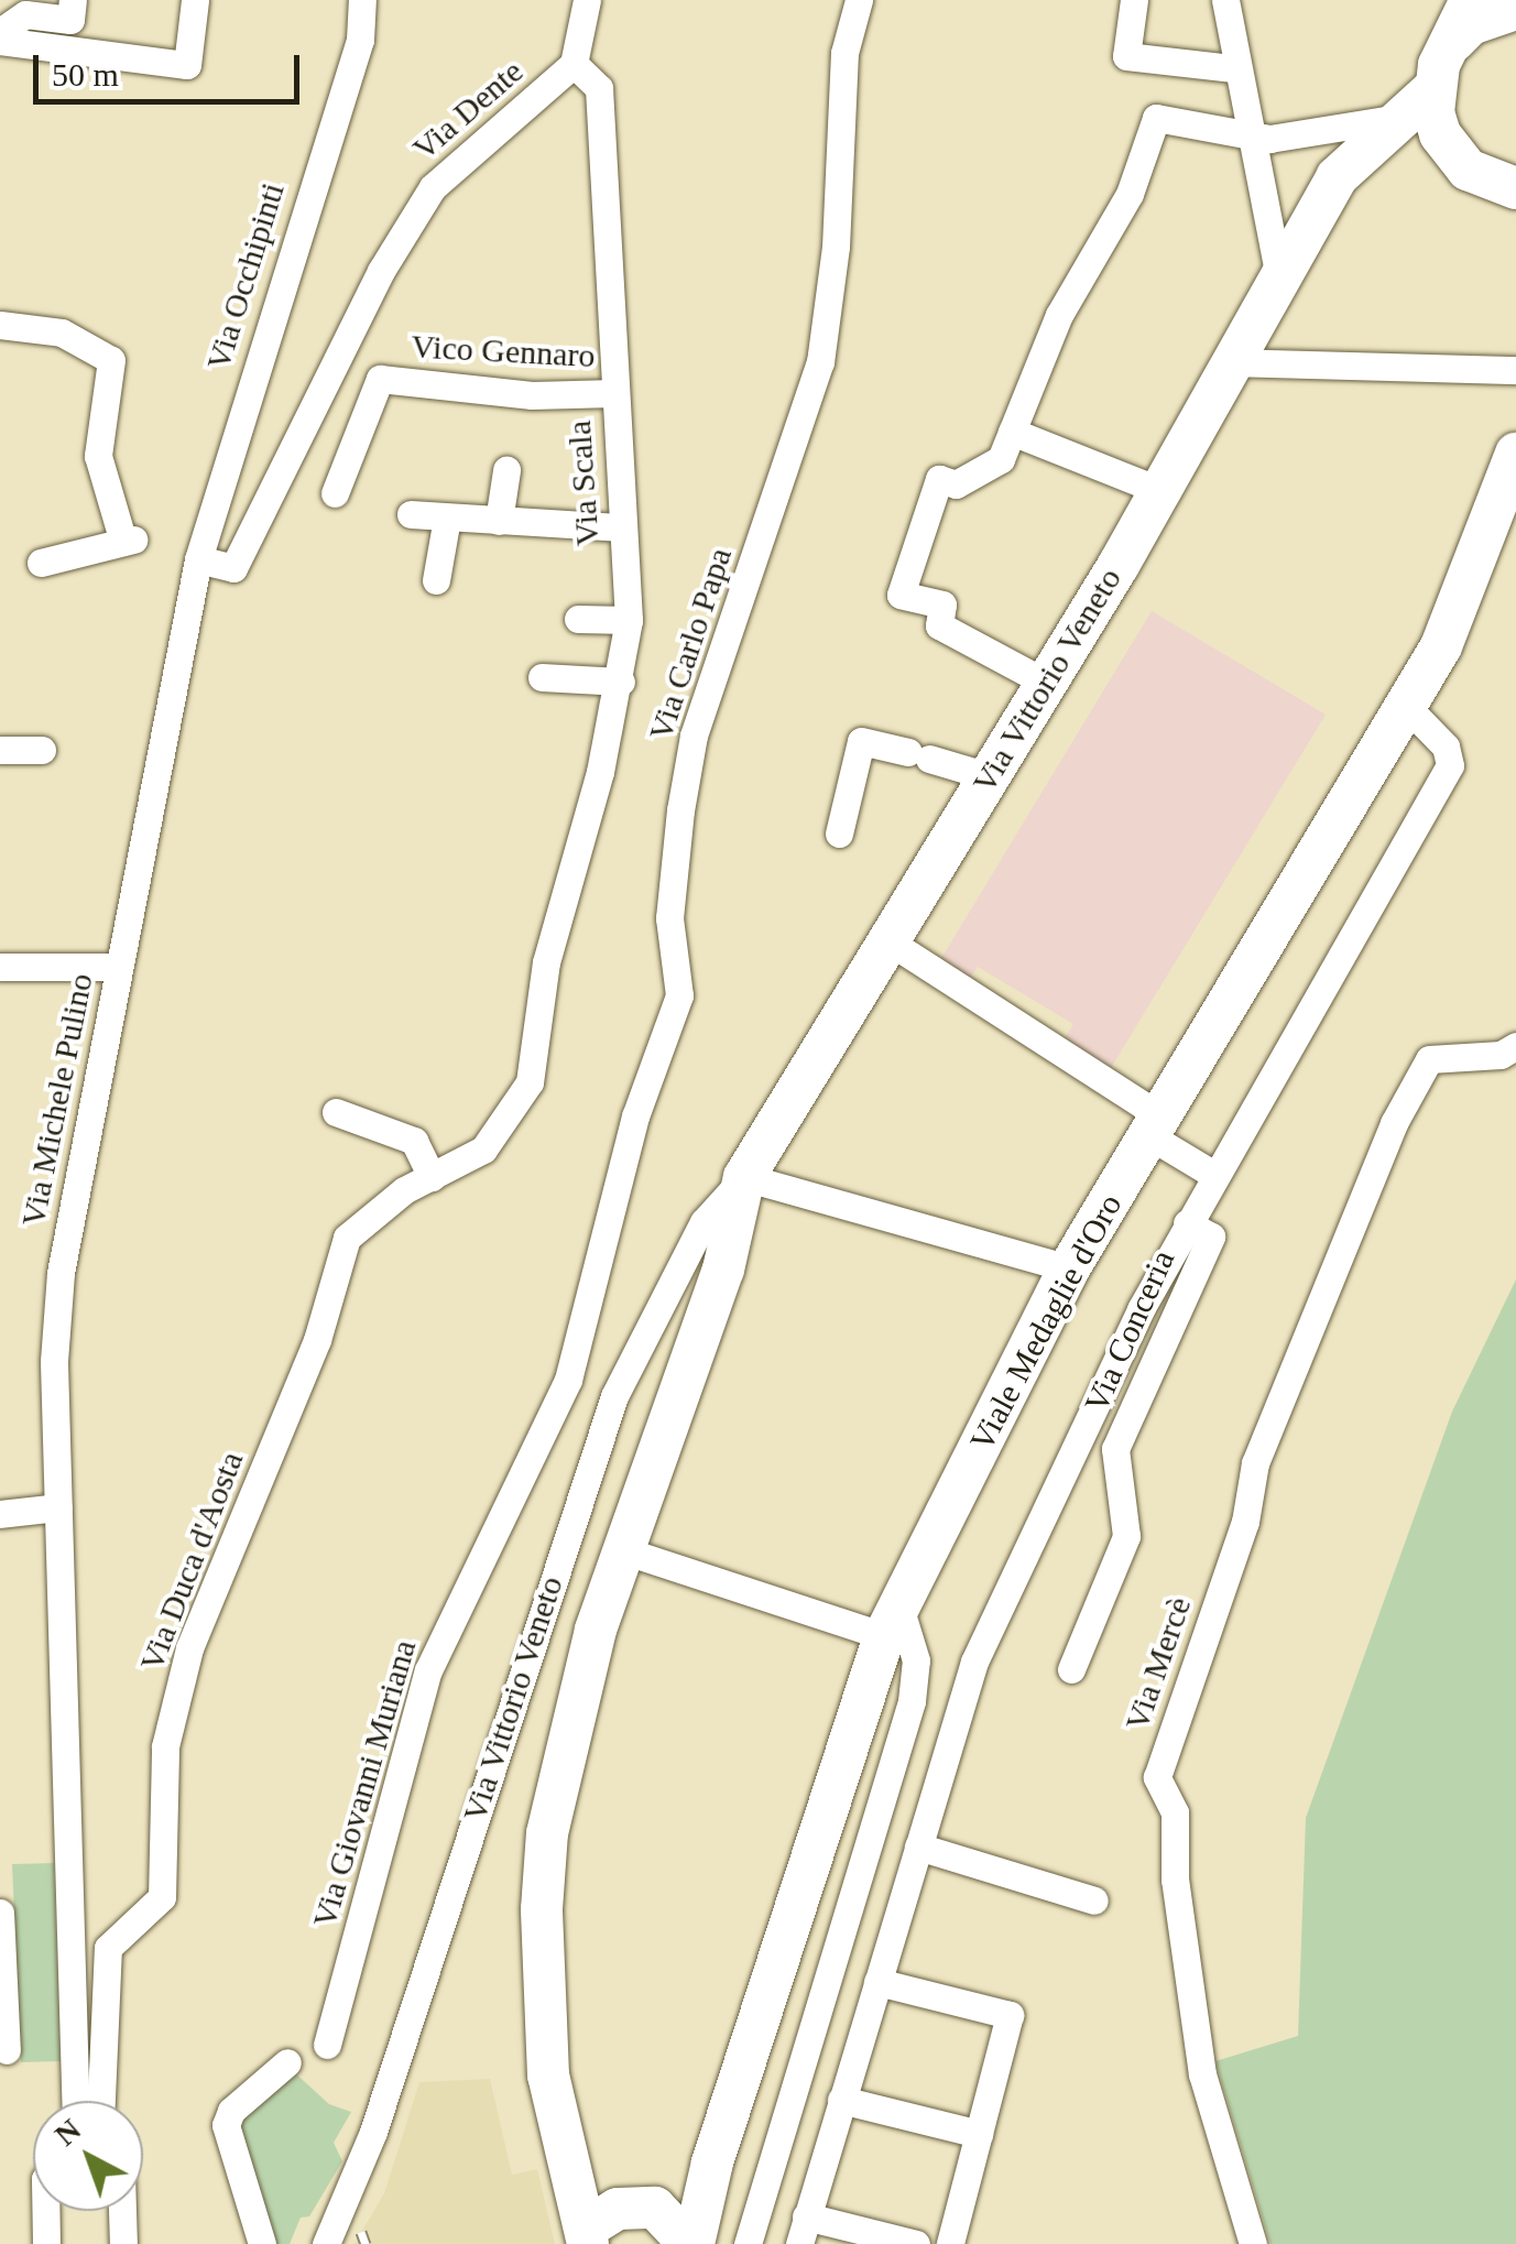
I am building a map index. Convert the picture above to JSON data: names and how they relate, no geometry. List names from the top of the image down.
{
  "streets": {
    "street": [
      "Via Dente",
      "Via Occhipinti",
      "Vico Gennaro",
      "Via Scala",
      "Via Carlo Papa",
      "Via Vittorio Veneto",
      "Via Michele Pulino",
      "Viale Medaglie d'Oro",
      "Via Conceria",
      "Via Duca d'Aosta",
      "Via Mercè",
      "Via Giovanni Muriana"
    ]
  },
  "crossings": [
    ["Via Dente", "Via Occhipinti"],
    ["Via Dente", "Via Scala"],
    ["Via Dente", "Via Michele Pulino"],
    ["Via Occhipinti", "Via Michele Pulino"],
    ["Vico Gennaro", "Via Scala"],
    ["Via Scala", "Via Duca d'Aosta"],
    ["Via Carlo Papa", "Via Giovanni Muriana"]
  ],
  "scale_bar": "50 m",
  "north": "top left"
}
